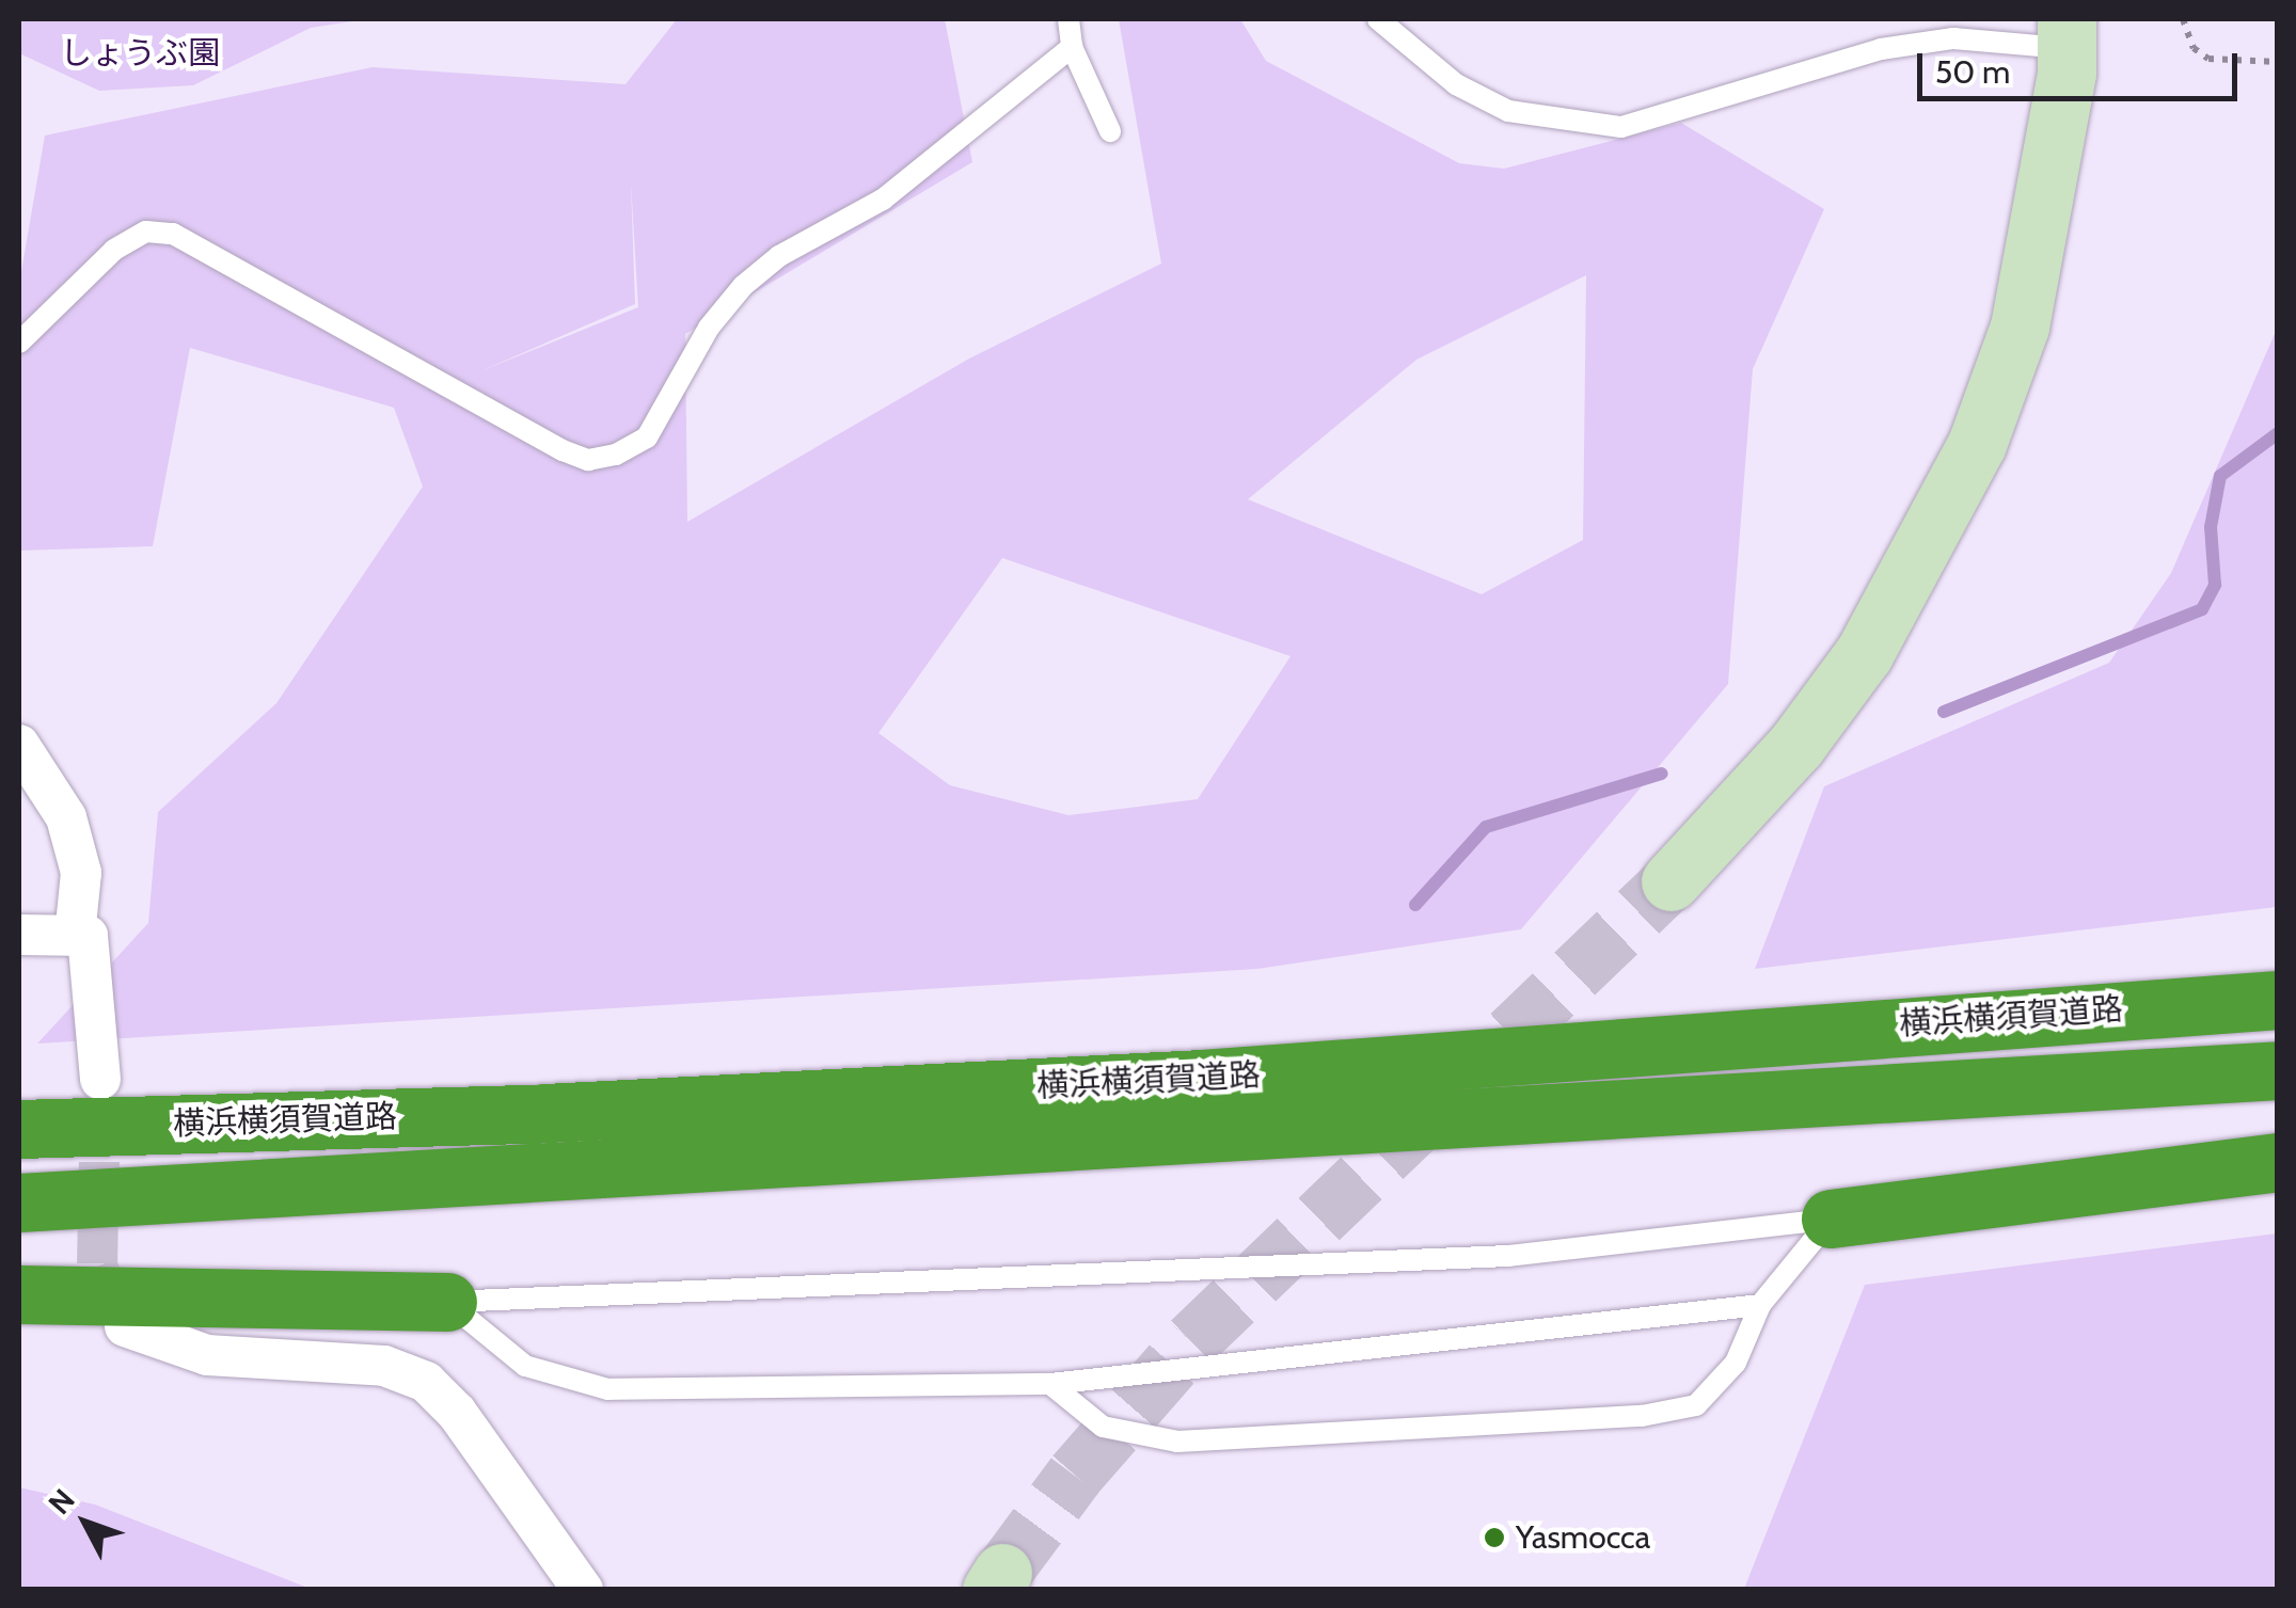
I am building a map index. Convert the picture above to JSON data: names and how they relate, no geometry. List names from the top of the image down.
{
  "streets": {
    "highway": ["横浜横須賀道路"]
  },
  "parks": ["しょうぶ園"],
  "places": ["Yasmocca"],
  "scale_bar": "50 m",
  "north": "top left"
}
